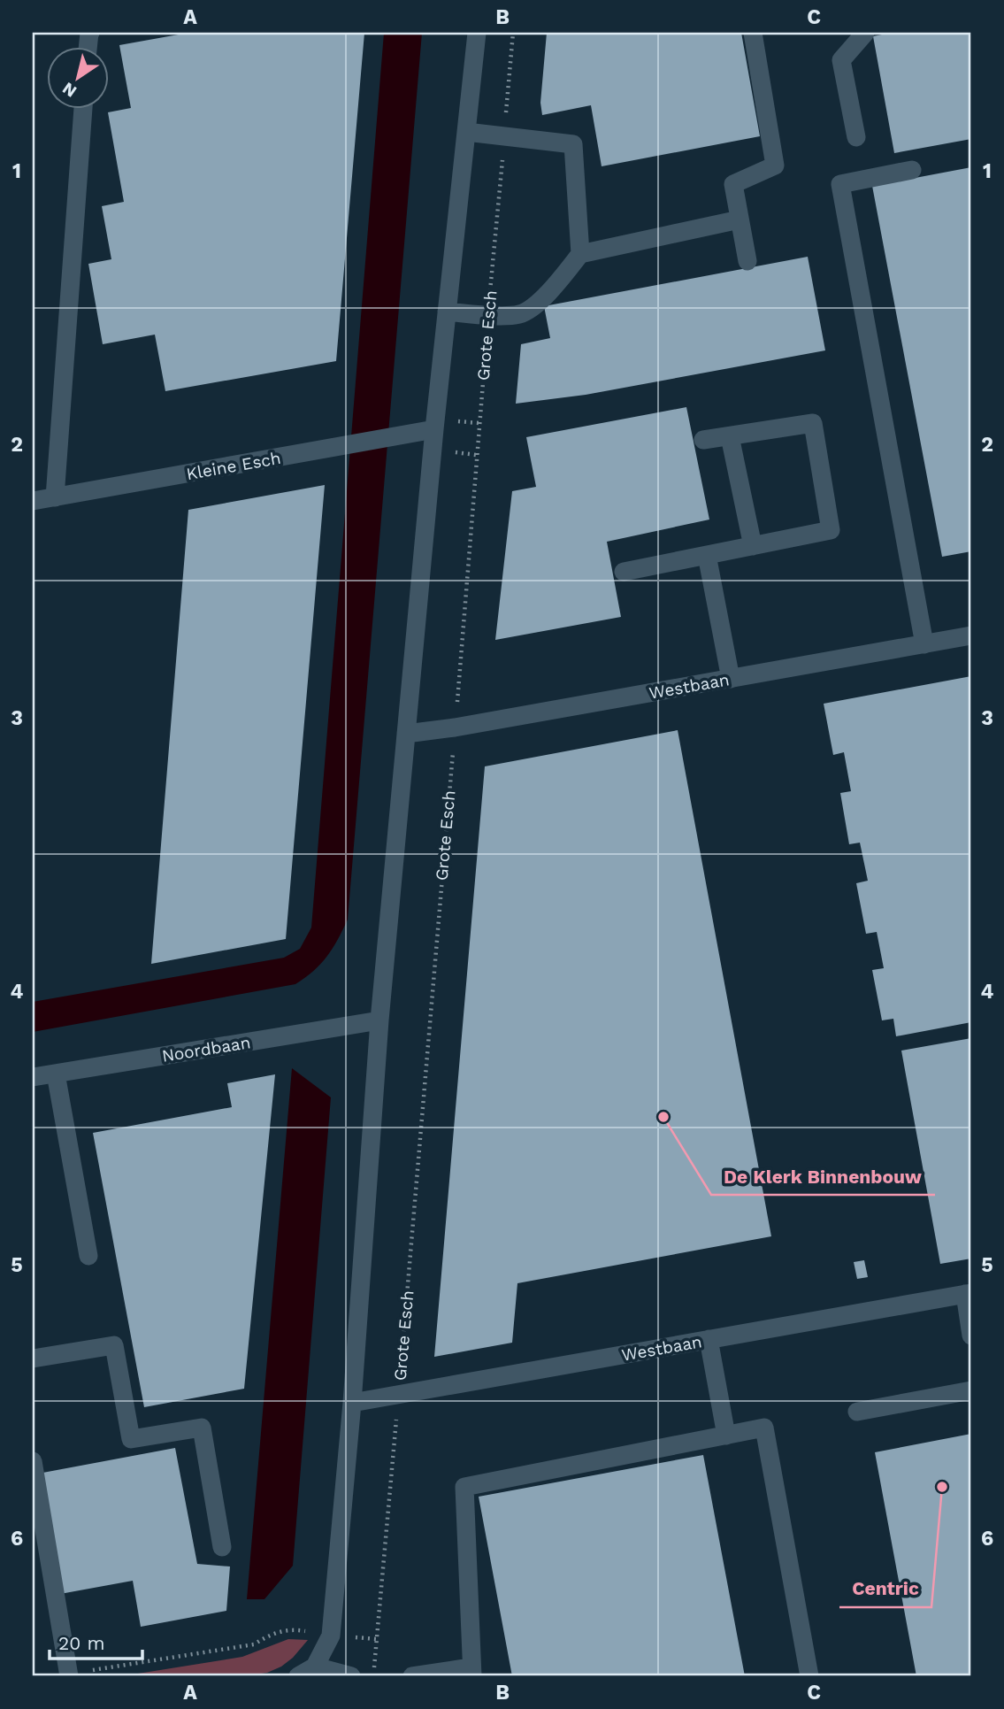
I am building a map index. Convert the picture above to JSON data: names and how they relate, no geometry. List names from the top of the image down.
{
  "streets": {
    "street": ["Kleine Esch", "Westbaan", "Noordbaan"],
    "path": ["Grote Esch"]
  },
  "crossings": [
    ["Grote Esch", "Westbaan"]
  ],
  "places": ["De Klerk Binnenbouw", "Centric"],
  "scale_bar": "20 m",
  "north": "bottom left",
  "grid": {
    "columns": ["A", "B", "C"],
    "rows": [
      "1",
      "2",
      "3",
      "4",
      "5",
      "6"
    ]
  }
}
